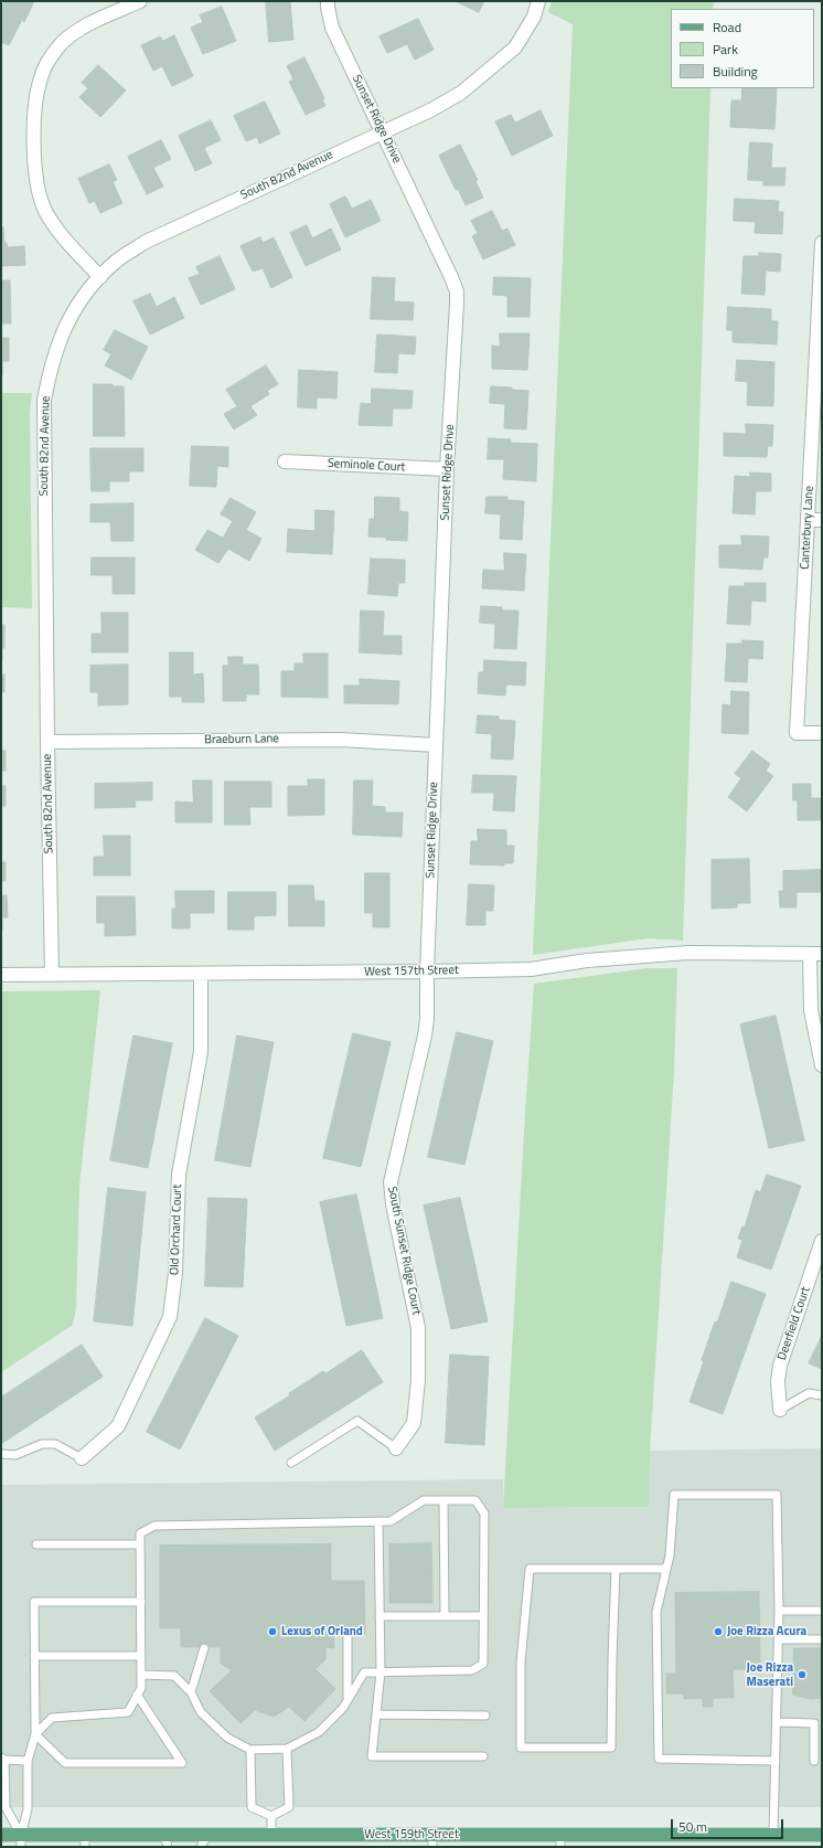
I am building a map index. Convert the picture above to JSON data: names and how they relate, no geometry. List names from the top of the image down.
{
  "streets": {
    "main road": ["West 159th Street"],
    "street": [
      "Sunset Ridge Drive",
      "South 82nd Avenue",
      "Seminole Court",
      "Canterbury Lane",
      "Braeburn Lane",
      "West 157th Street",
      "Old Orchard Court",
      "South Sunset Ridge Court",
      "Deerfield Court"
    ]
  },
  "crossings": [
    ["Sunset Ridge Drive", "South 82nd Avenue"],
    ["Sunset Ridge Drive", "Seminole Court"],
    ["Sunset Ridge Drive", "Braeburn Lane"],
    ["Sunset Ridge Drive", "West 157th Street"],
    ["Sunset Ridge Drive", "South Sunset Ridge Court"],
    ["South 82nd Avenue", "Braeburn Lane"],
    ["South 82nd Avenue", "West 157th Street"],
    ["West 157th Street", "Old Orchard Court"],
    ["West 157th Street", "South Sunset Ridge Court"]
  ],
  "places": ["Lexus of Orland", "Joe Rizza Acura", "Joe Rizza Maserati"],
  "legend": ["Road", "Park", "Building"],
  "scale_bar": "50 m"
}
